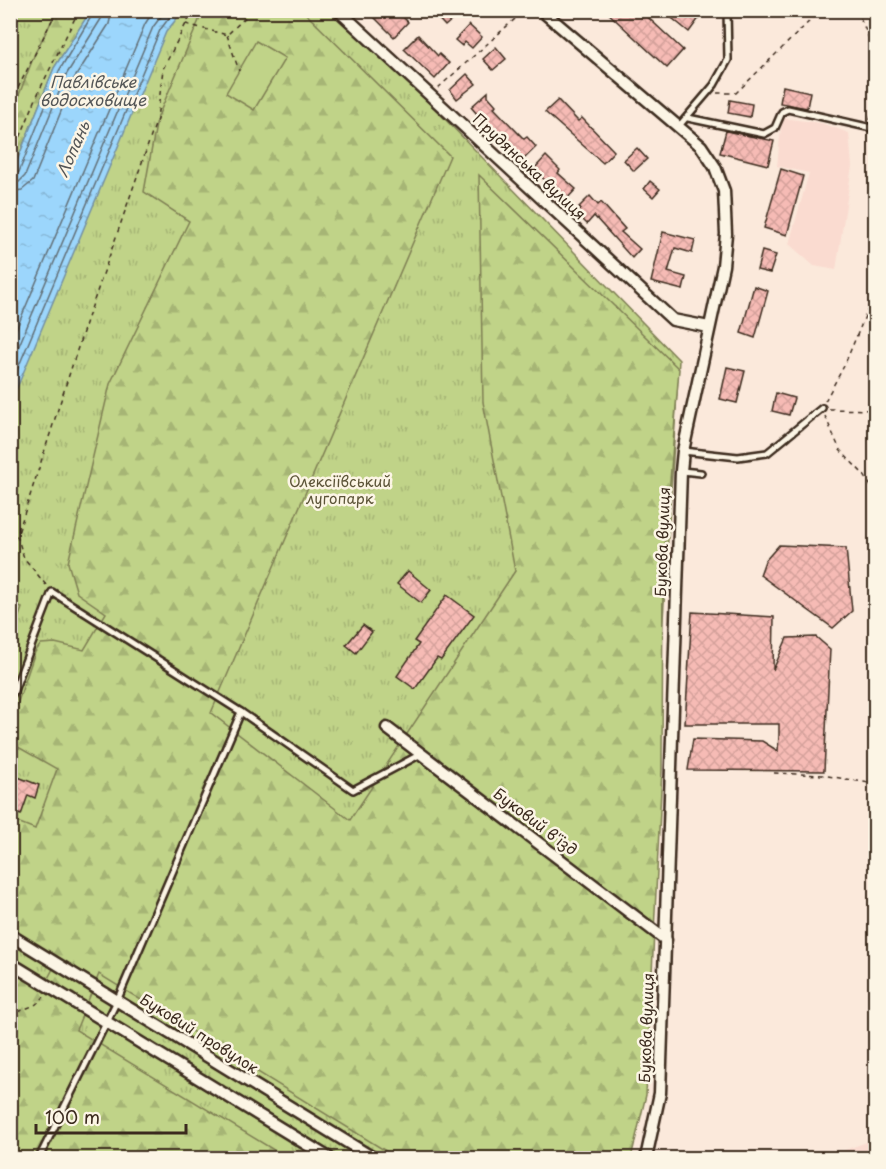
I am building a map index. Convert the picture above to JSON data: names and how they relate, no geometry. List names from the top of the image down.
{
  "streets": {
    "street": [
      "Прудянська вулиця",
      "Букова вулиця",
      "Буковий в'їзд",
      "Буковий провулок"
    ]
  },
  "crossings": [
    ["Прудянська вулиця", "Букова вулиця"],
    ["Букова вулиця", "Буковий в'їзд"]
  ],
  "water": ["Павлівське водосховище", "Лопань"],
  "parks": ["Олексіївський лугопарк"],
  "scale_bar": "100 m"
}
